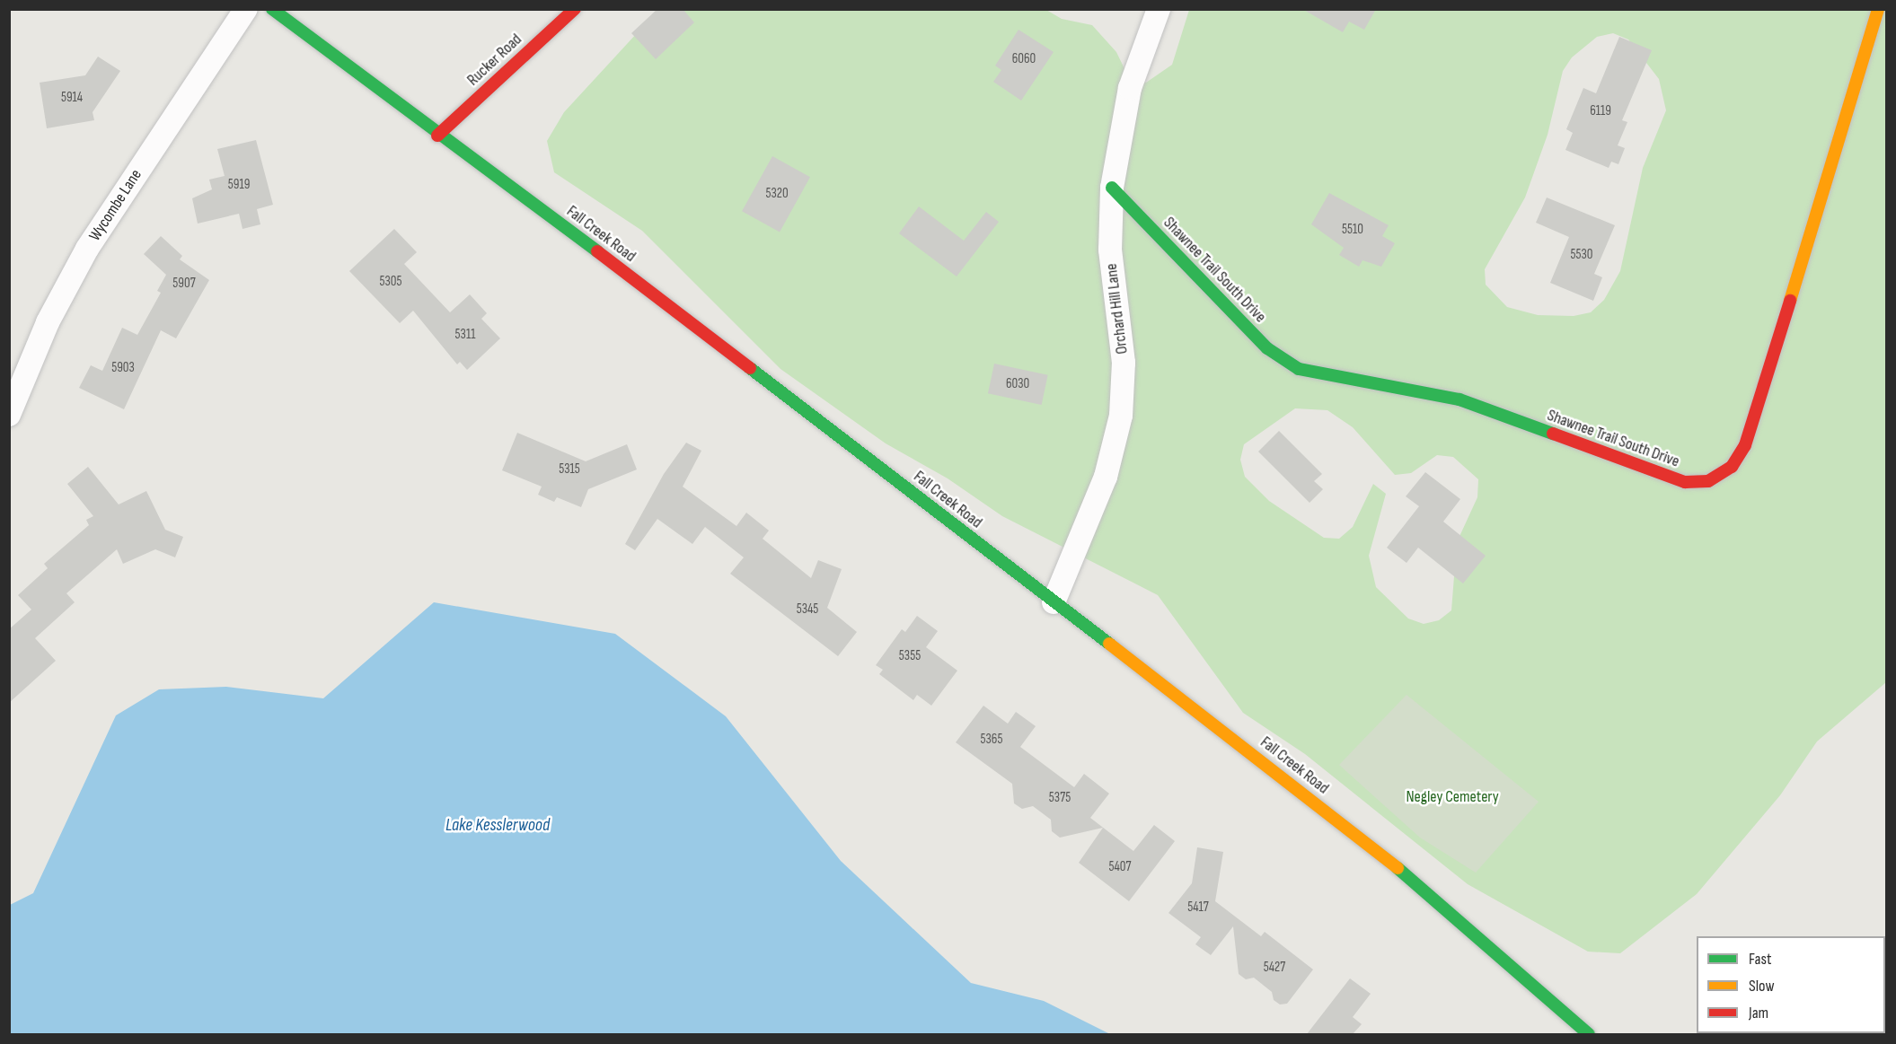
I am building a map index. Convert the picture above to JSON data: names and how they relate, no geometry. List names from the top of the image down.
{
  "streets": {
    "main road": ["Rucker Road", "Fall Creek Road", "Shawnee Trail South Drive"],
    "street": ["Wycombe Lane", "Orchard Hill Lane"]
  },
  "crossings": [
    ["Rucker Road", "Fall Creek Road"],
    ["Fall Creek Road", "Orchard Hill Lane"],
    ["Shawnee Trail South Drive", "Orchard Hill Lane"]
  ],
  "water": ["Lake Kesslerwood"],
  "parks": ["Negley Cemetery"],
  "house_numbers": [
    "6060",
    "5914",
    "6119",
    "5919",
    "5320",
    "5510",
    "5530",
    "5305",
    "5907",
    "5311",
    "5903",
    "6030",
    "5315",
    "5345",
    "5355",
    "5365",
    "5375",
    "5407",
    "5417",
    "5427"
  ],
  "legend": ["Fast", "Slow", "Jam"]
}
